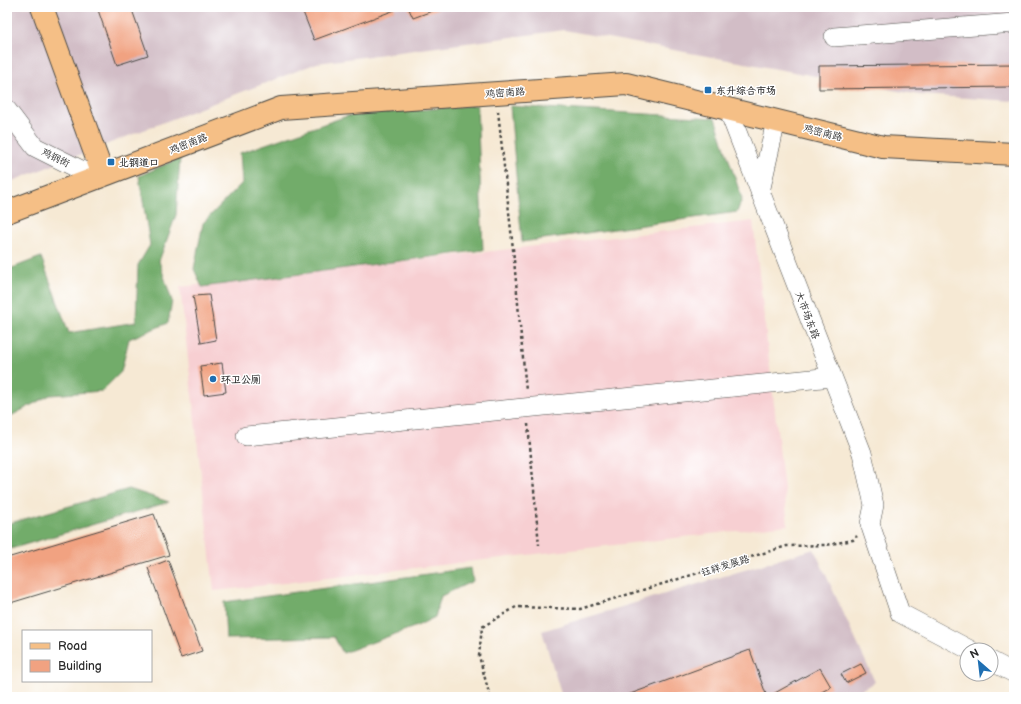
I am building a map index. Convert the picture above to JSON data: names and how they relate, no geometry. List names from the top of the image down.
{
  "streets": {
    "main road": ["鸡密南路"],
    "street": ["鸡钢街", "大市场东路"],
    "path": ["钰祥发展路"]
  },
  "crossings": [
    ["鸡密南路", "鸡钢街"],
    ["鸡密南路", "大市场东路"],
    ["大市场东路", "钰祥发展路"]
  ],
  "places": {
    "transit": ["东升综合市场", "北钢道口"],
    "other": ["环卫公厕"]
  },
  "legend": ["Road", "Building"],
  "north": "top left"
}
